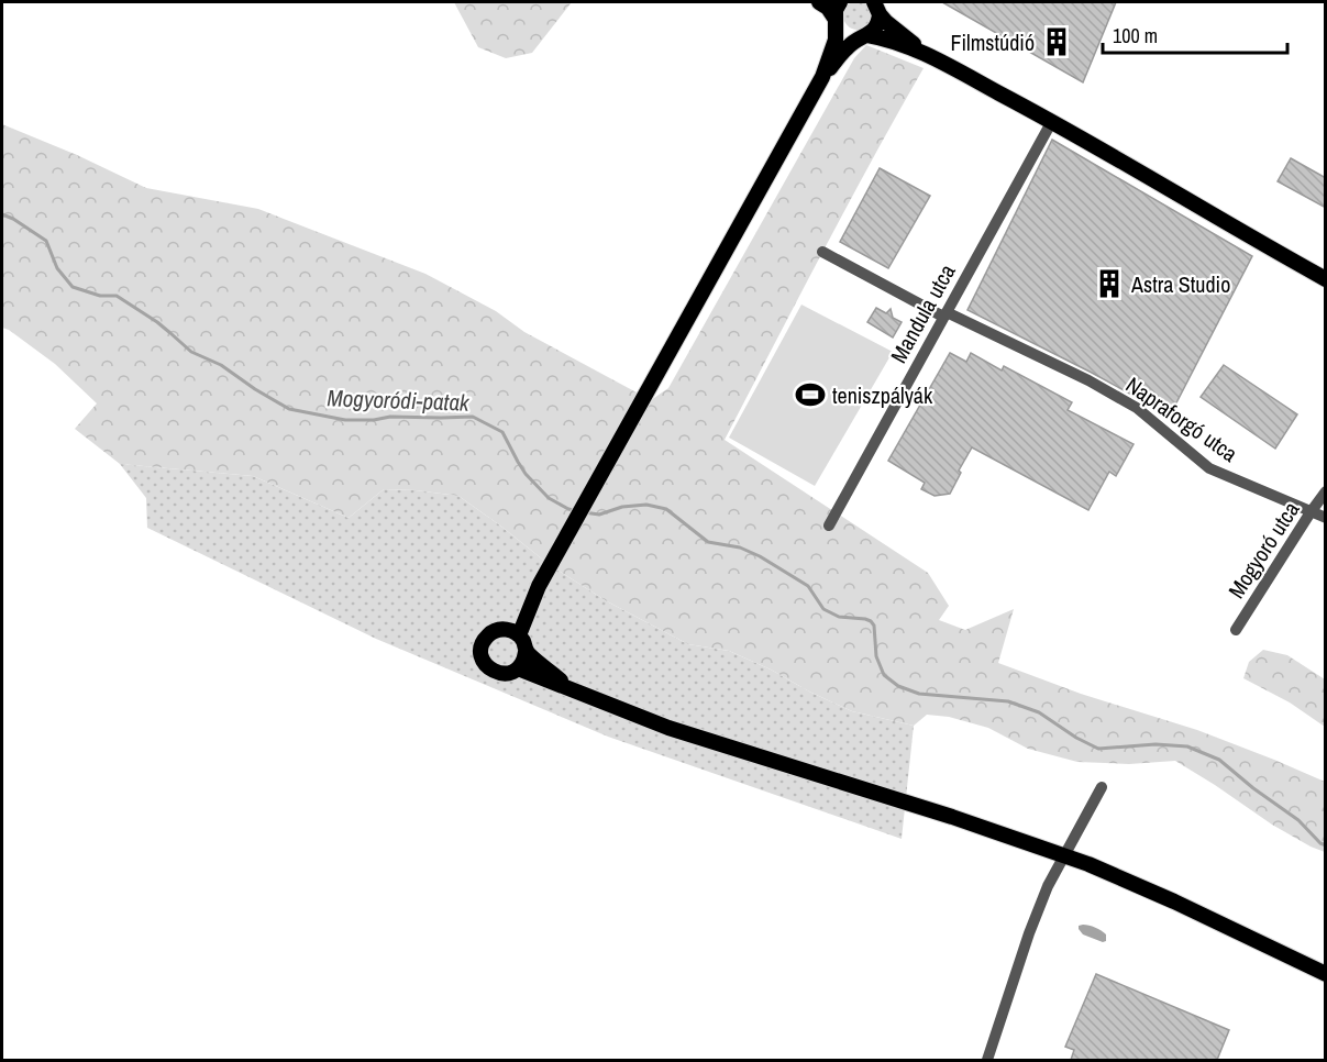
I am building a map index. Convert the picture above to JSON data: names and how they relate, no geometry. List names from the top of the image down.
{
  "streets": {
    "street": ["Mandula utca", "Napraforgó utca", "Mogyoró utca"]
  },
  "crossings": [
    ["Mandula utca", "Napraforgó utca"],
    ["Napraforgó utca", "Mogyoró utca"]
  ],
  "water": ["Mogyoródi-patak"],
  "places": {
    "building": ["Filmstúdió", "Astra Studio"],
    "sports": ["teniszpályák"]
  },
  "scale_bar": "100 m"
}
